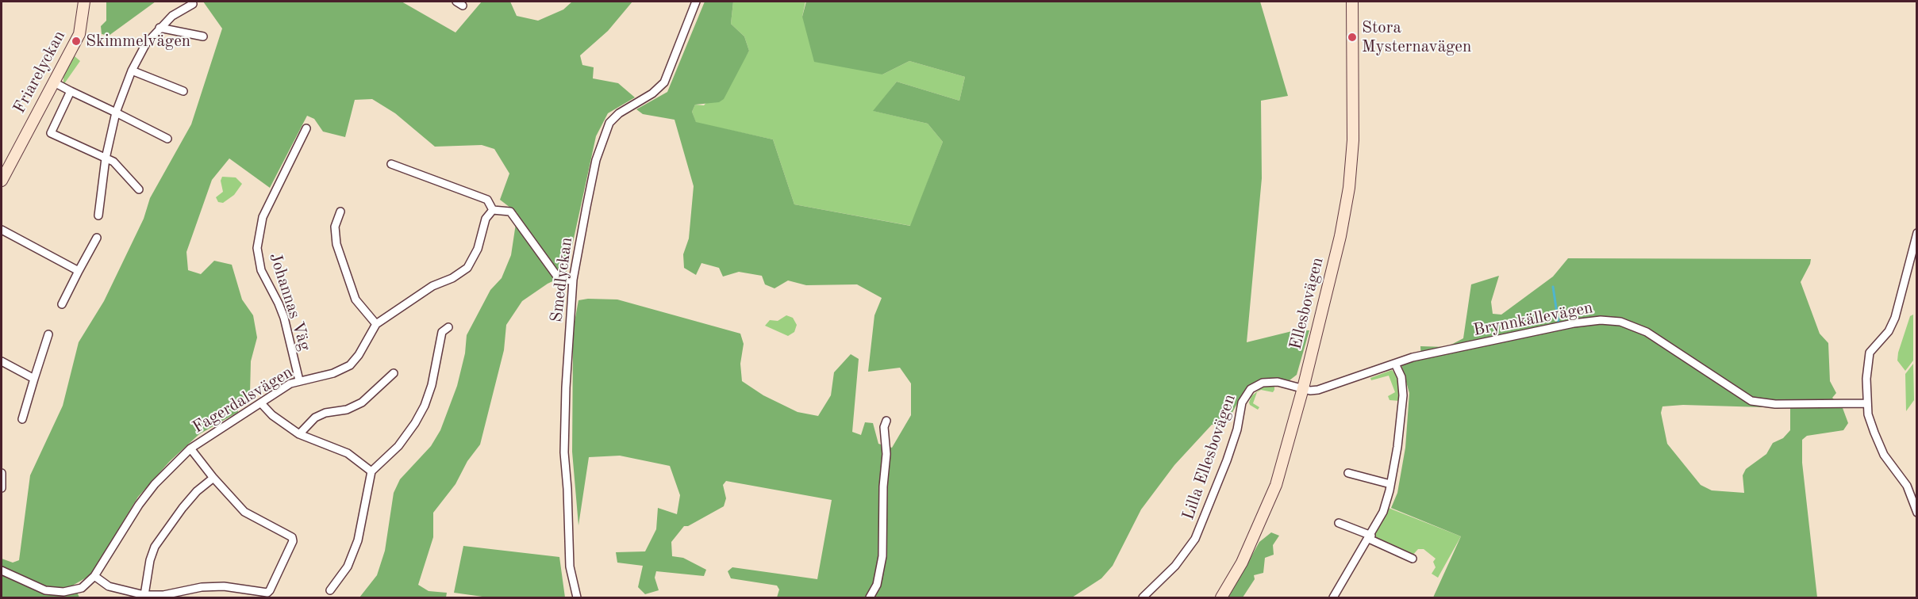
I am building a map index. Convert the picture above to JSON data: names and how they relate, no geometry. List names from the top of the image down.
{
  "streets": {
    "main road": ["Friarelyckan", "Ellesbovägen"],
    "street": [
      "Smedlyckan",
      "Johannas Väg",
      "Brynnkällevägen",
      "Fagerdalsvägen",
      "Lilla Ellesbovägen"
    ]
  },
  "crossings": [
    ["Johannas Väg", "Fagerdalsvägen"],
    ["Ellesbovägen", "Brynnkällevägen"],
    ["Ellesbovägen", "Lilla Ellesbovägen"],
    ["Brynnkällevägen", "Lilla Ellesbovägen"]
  ],
  "places": ["Stora Mysternavägen", "Skimmelvägen"]
}
